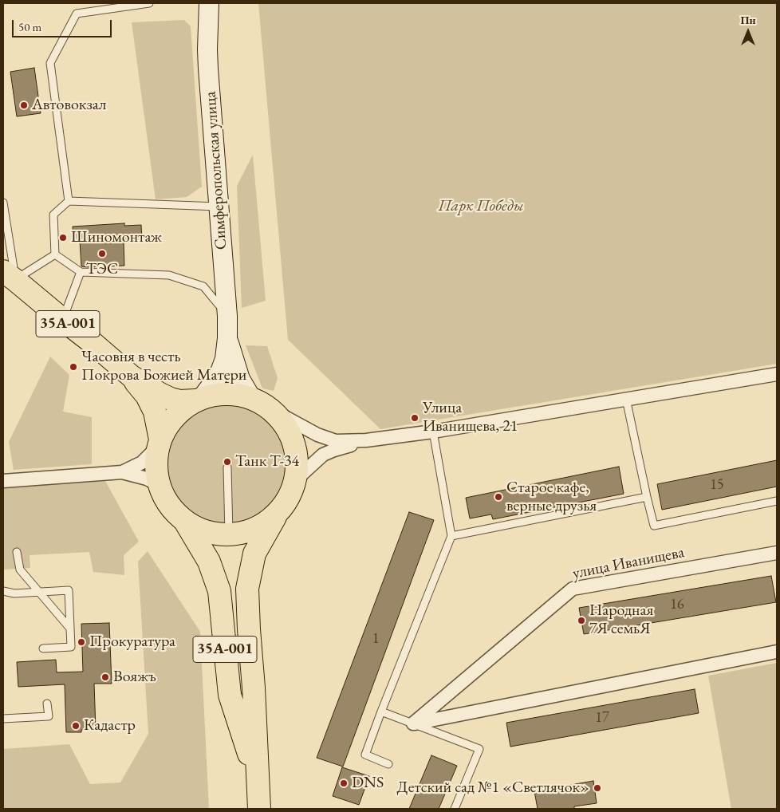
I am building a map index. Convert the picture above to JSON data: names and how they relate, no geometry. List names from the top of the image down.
{
  "streets": {
    "highway": ["35А-001"],
    "main road": ["Симферопольская улица"],
    "street": ["улица Иванищева"]
  },
  "crossings": [
    ["Симферопольская улица", "35А-001"]
  ],
  "parks": ["Парк Победы"],
  "places": [
    "Автовокзал",
    "Шиномонтаж",
    "ТЭС",
    "Часовня в честь Покрова Божией Матери",
    "Улица Иванищева, 21",
    "Танк Т-34",
    "Старое кафе, верные друзья",
    "Народная 7Я семьЯ",
    "Прокуратура",
    "Вояжъ",
    "Кадастр",
    "DNS",
    "Детский сад №1 «Светлячок»"
  ],
  "house_numbers": [
    "15",
    "16",
    "1",
    "17"
  ],
  "scale_bar": "50 m",
  "north": "top"
}
